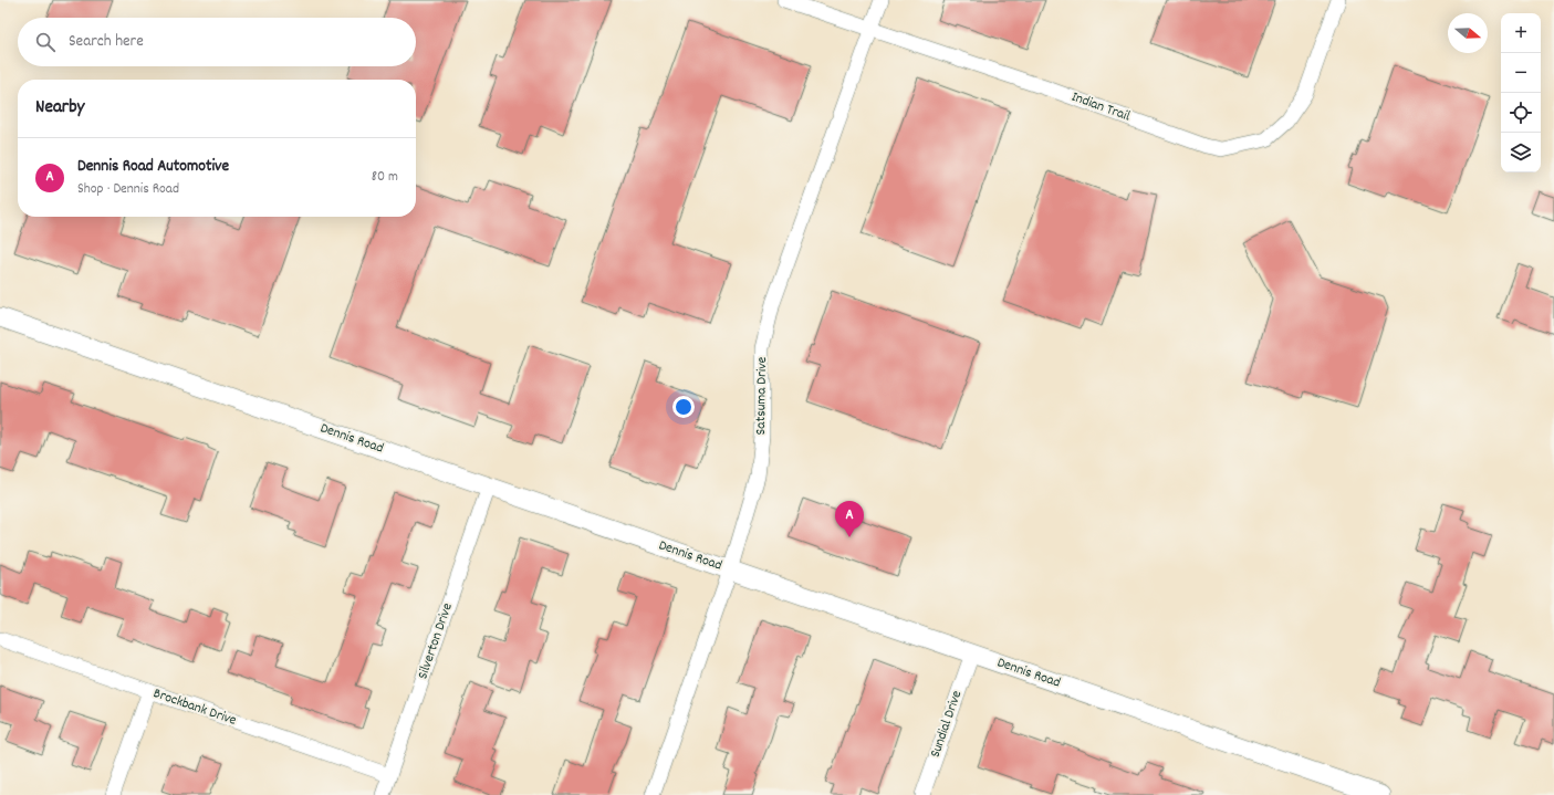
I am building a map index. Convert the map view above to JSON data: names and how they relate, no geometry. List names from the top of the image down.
{
  "streets": {
    "street": [
      "Indian Trail",
      "Satsuma Drive",
      "Dennis Road",
      "Silverton Drive",
      "Brockbank Drive",
      "Sundial Drive"
    ]
  },
  "crossings": [
    ["Indian Trail", "Satsuma Drive"],
    ["Satsuma Drive", "Dennis Road"],
    ["Dennis Road", "Silverton Drive"],
    ["Dennis Road", "Sundial Drive"],
    ["Silverton Drive", "Brockbank Drive"]
  ],
  "north": "right",
  "page": {
    "map_buttons": ["+", "−"],
    "search": "Search here",
    "heading": "Nearby",
    "list": [
      {
        "mark": "A",
        "name": "Dennis Road Automotive",
        "note": "Shop · Dennis Road",
        "value": "80 m"
      }
    ],
    "pins": "A"
  }
}
